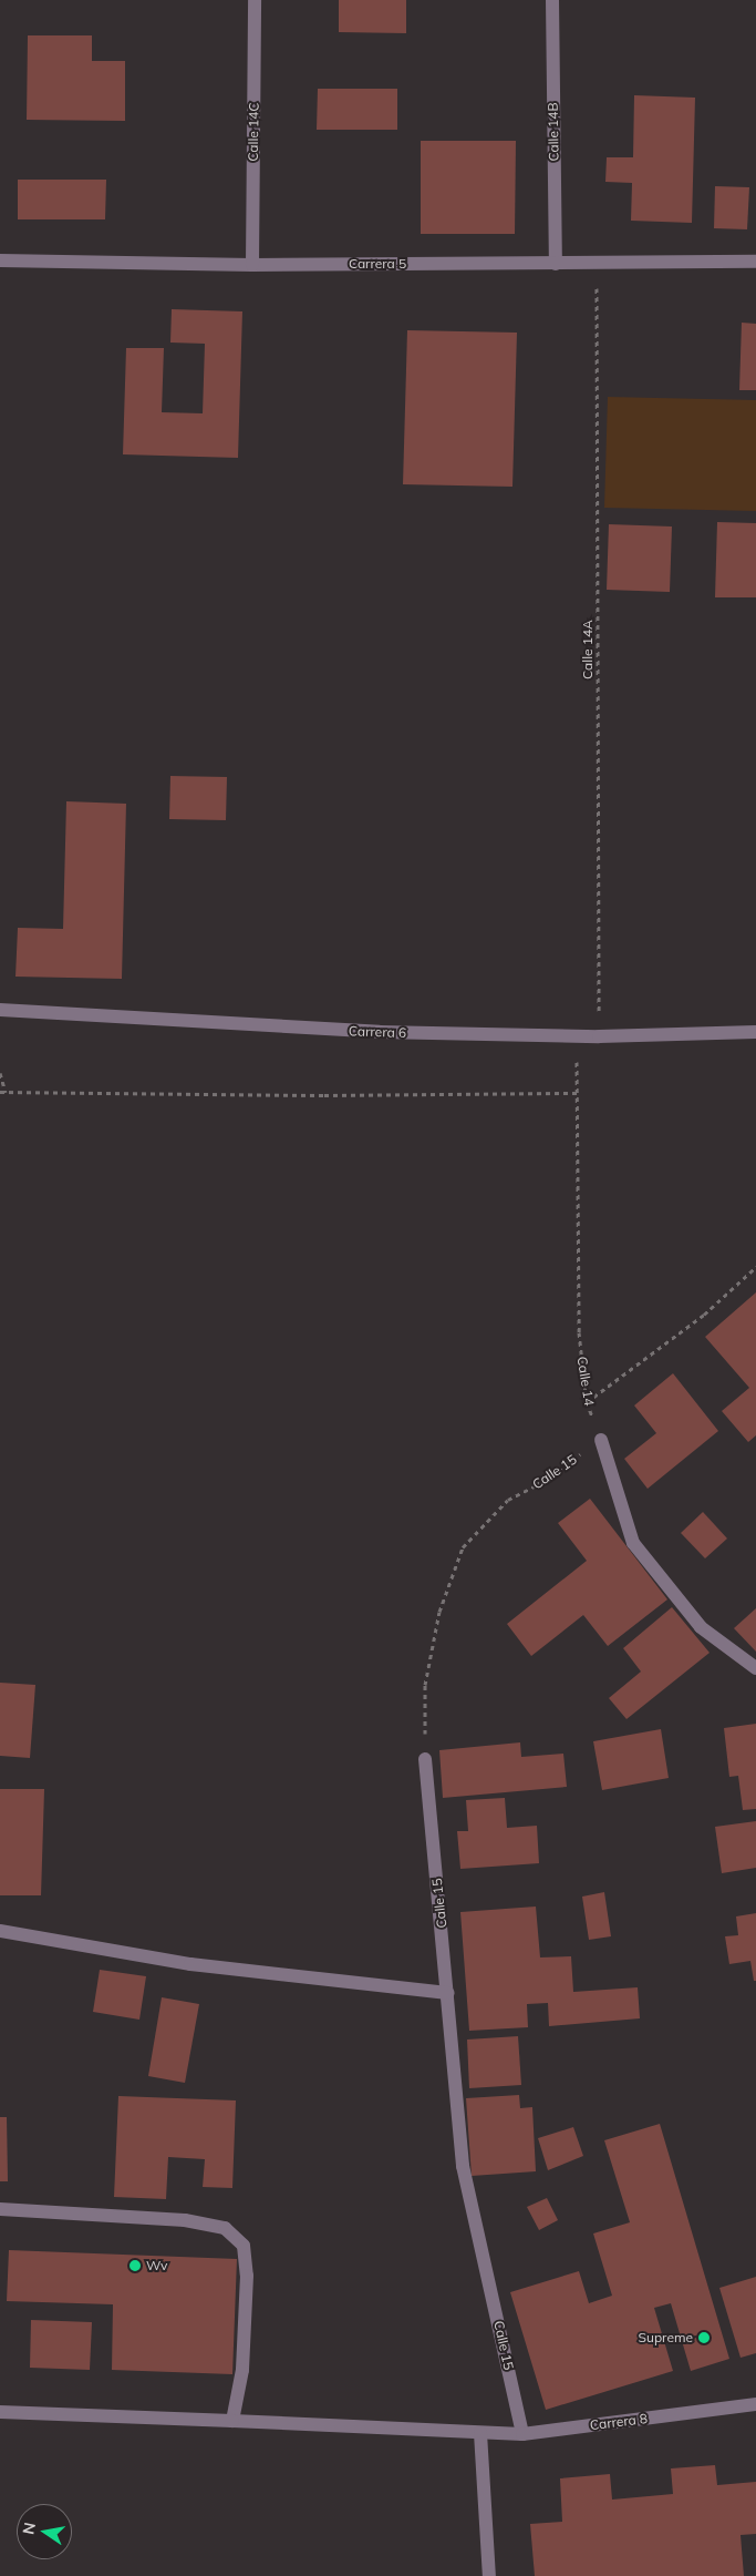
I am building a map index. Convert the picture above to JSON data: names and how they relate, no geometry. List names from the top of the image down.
{
  "streets": {
    "street": [
      "Calle 14C",
      "Calle 14B",
      "Carrera 5",
      "Carrera 6",
      "Calle 15",
      "Carrera 8"
    ],
    "path": ["Calle 14A", "Calle 14"]
  },
  "crossings": [
    ["Calle 14C", "Carrera 5"],
    ["Calle 14B", "Carrera 5"],
    ["Carrera 5", "Calle 14A"],
    ["Calle 14A", "Carrera 6"],
    ["Carrera 6", "Calle 14"],
    ["Calle 14", "Calle 15"],
    ["Calle 15", "Carrera 8"]
  ],
  "places": ["Wv", "Supreme"],
  "north": "left"
}
